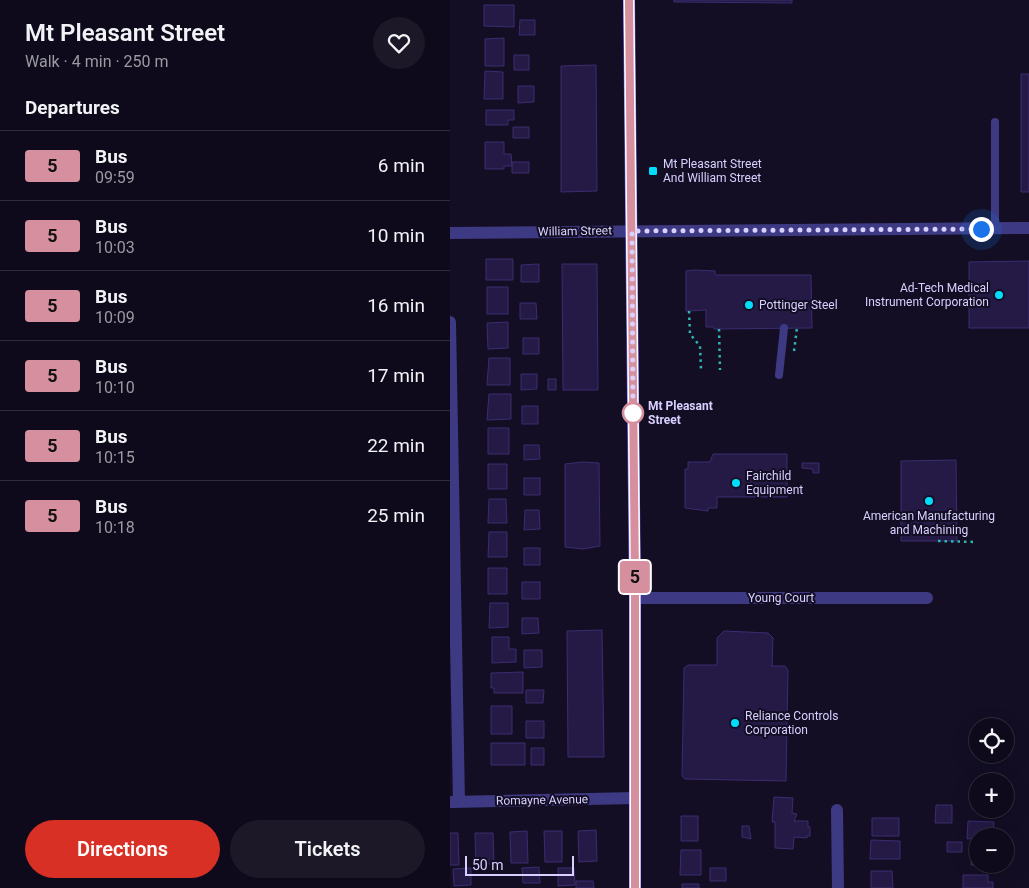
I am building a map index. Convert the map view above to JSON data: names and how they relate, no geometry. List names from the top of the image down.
{
  "streets": {
    "street": ["William Street", "Young Court", "Romayne Avenue"]
  },
  "places": {
    "transit": ["Mt Pleasant Street And William Street"],
    "other": [
      "Ad-Tech Medical Instrument Corporation",
      "Pottinger Steel",
      "Mt Pleasant Street",
      "Fairchild Equipment",
      "American Manufacturing and Machining",
      "Reliance Controls Corporation"
    ]
  },
  "lines": ["bus line 5"],
  "scale_bar": "50 m",
  "page": {
    "heading": [
      ["Mt Pleasant Street", "Walk · 4 min · 250 m"],
      "Departures"
    ],
    "on_map": "5",
    "list": [
      {
        "mark": "5",
        "name": "Bus",
        "note": "09:59",
        "value": "6 min"
      },
      {
        "mark": "5",
        "name": "Bus",
        "note": "10:03",
        "value": "10 min"
      },
      {
        "mark": "5",
        "name": "Bus",
        "note": "10:09",
        "value": "16 min"
      },
      {
        "mark": "5",
        "name": "Bus",
        "note": "10:10",
        "value": "17 min"
      },
      {
        "mark": "5",
        "name": "Bus",
        "note": "10:15",
        "value": "22 min"
      },
      {
        "mark": "5",
        "name": "Bus",
        "note": "10:18",
        "value": "25 min"
      }
    ],
    "map_buttons": ["+", "−"],
    "buttons": ["Directions", "Tickets"],
    "scale": "50 m"
  }
}
